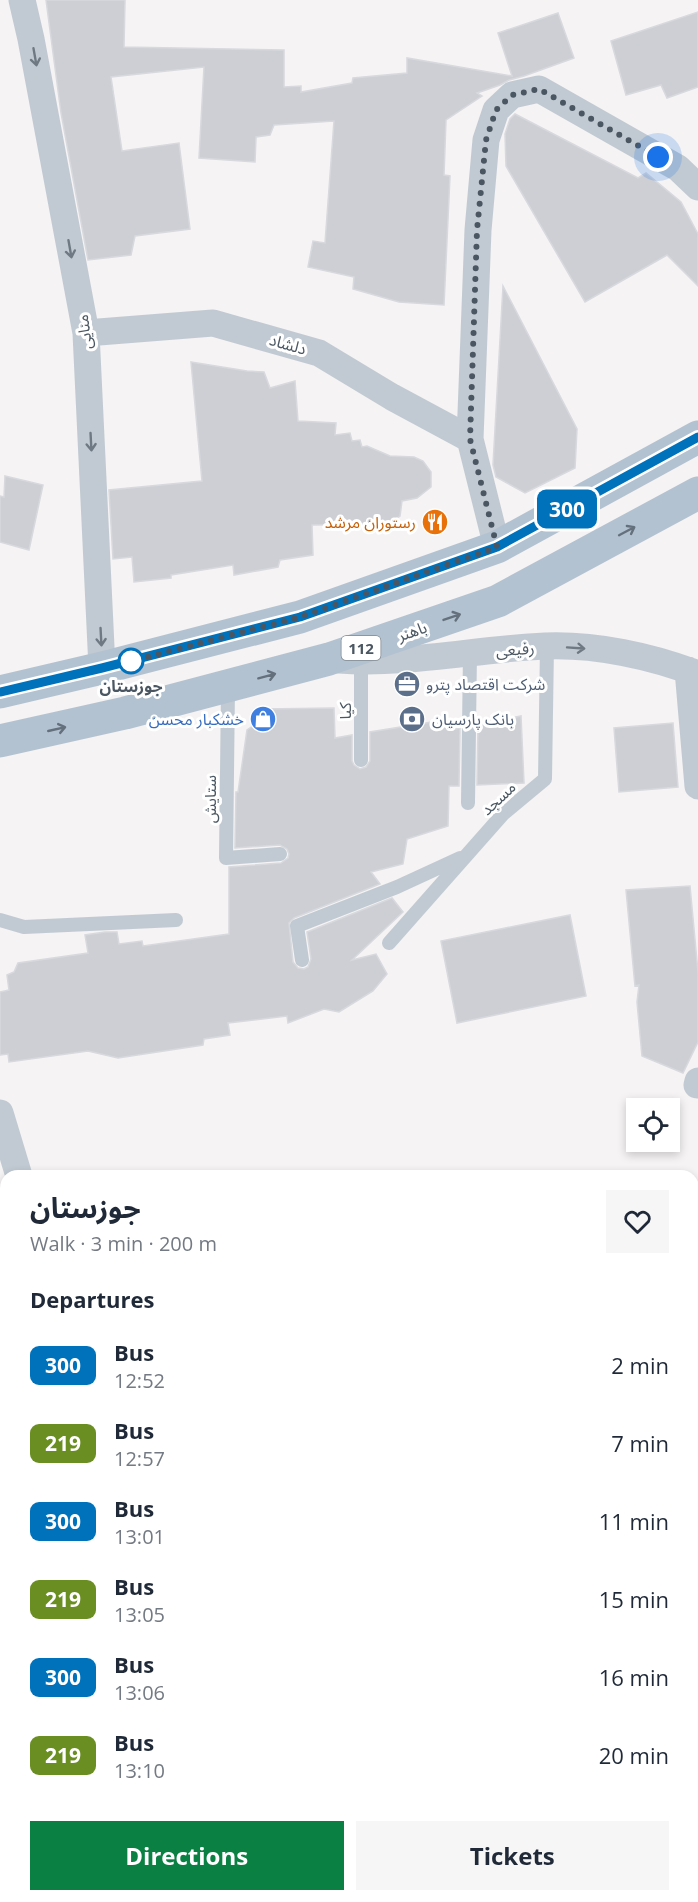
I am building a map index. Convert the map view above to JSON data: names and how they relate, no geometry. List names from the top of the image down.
{
  "streets": {
    "main road": ["باهنر", "112"],
    "street": ["منایی", "دلشاد", "رفیعی"],
    "lane": ["کیا", "مسجد", "ستایش"]
  },
  "crossings": [
    ["منایی", "دلشاد"],
    ["باهنر", "رفیعی"],
    ["باهنر", "ستایش"],
    ["رفیعی", "کیا"],
    ["رفیعی", "مسجد"]
  ],
  "one_way": ["منایی", "رفیعی"],
  "places": {
    "restaurant": ["رستوران مرشد"],
    "other": ["جوزستان"],
    "office": ["شركت اقتصاد پترو"],
    "shop": ["خشکبار محسن"],
    "bank": ["بانک پارسیان"]
  },
  "lines": ["bus line 300"],
  "page": {
    "on_map": "300",
    "heading": [
      ["جوزستان", "Walk · 3 min · 200 m"],
      "Departures"
    ],
    "list": [
      {
        "mark": "300",
        "name": "Bus",
        "note": "12:52",
        "value": "2 min"
      },
      {
        "mark": "219",
        "name": "Bus",
        "note": "12:57",
        "value": "7 min"
      },
      {
        "mark": "300",
        "name": "Bus",
        "note": "13:01",
        "value": "11 min"
      },
      {
        "mark": "219",
        "name": "Bus",
        "note": "13:05",
        "value": "15 min"
      },
      {
        "mark": "300",
        "name": "Bus",
        "note": "13:06",
        "value": "16 min"
      },
      {
        "mark": "219",
        "name": "Bus",
        "note": "13:10",
        "value": "20 min"
      }
    ],
    "buttons": ["Directions", "Tickets"]
  }
}
